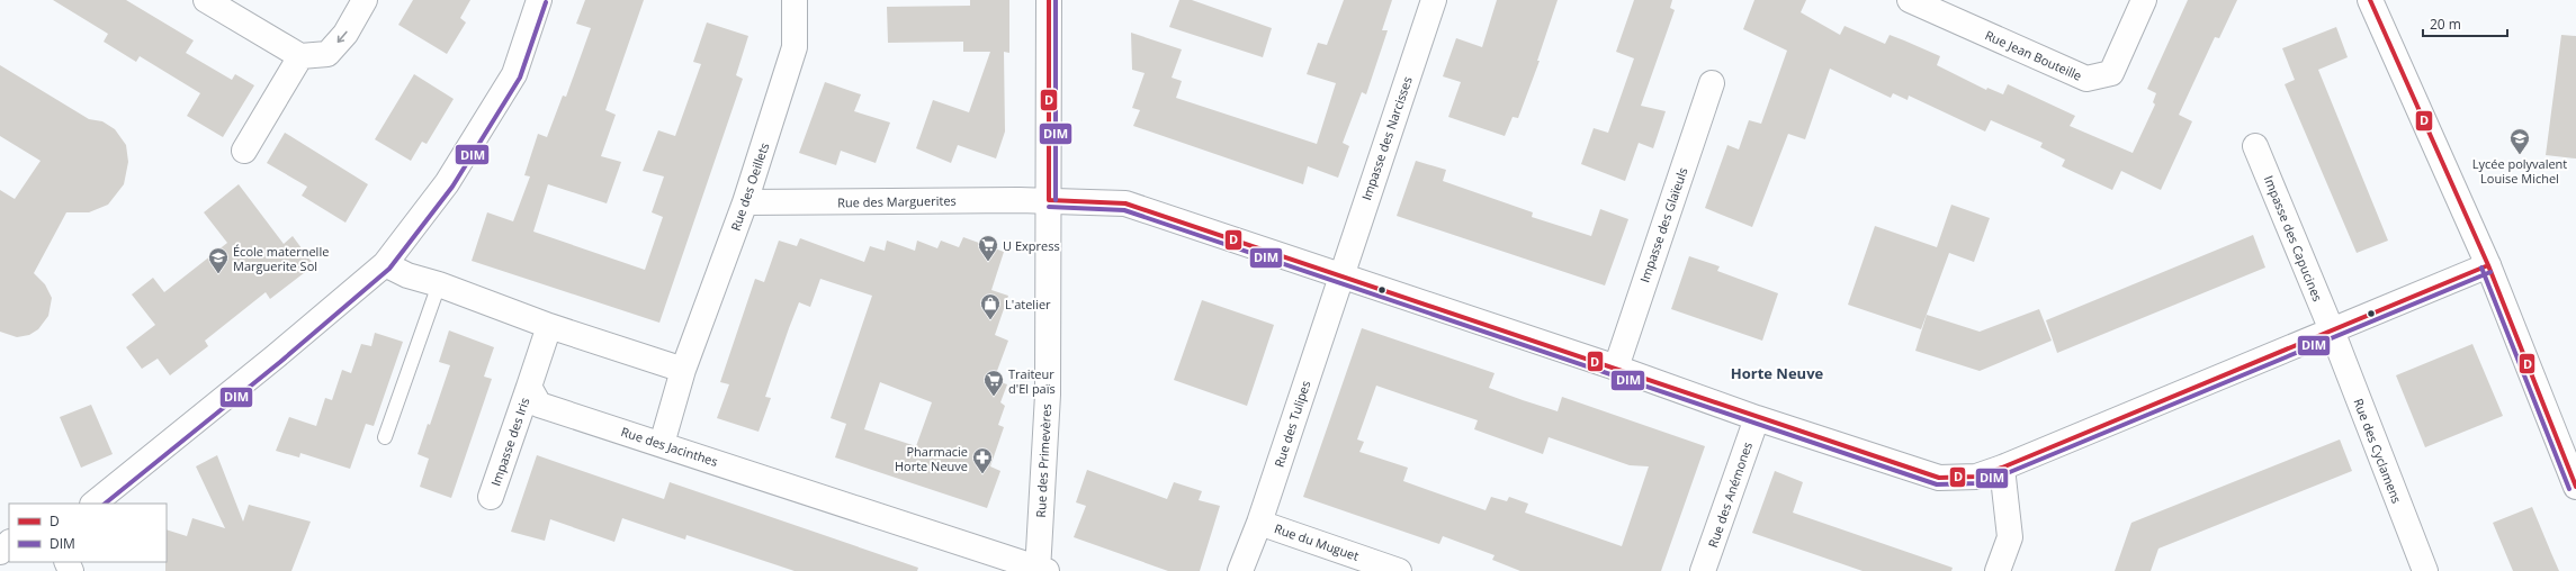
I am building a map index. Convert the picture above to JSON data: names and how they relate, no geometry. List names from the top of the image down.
{
  "streets": {
    "street": [
      "Rue Jean Bouteille",
      "Impasse des Narcisses",
      "Rue des Oeillets",
      "Rue des Marguerites",
      "Impasse des Glaïeuls",
      "Impasse des Capucines",
      "Rue des Tulipes",
      "Impasse des Iris",
      "Rue des Jacinthes",
      "Rue des Cyclamens",
      "Rue des Primevères",
      "Rue des Anémones",
      "Rue du Muguet"
    ]
  },
  "crossings": [
    ["Impasse des Narcisses", "Rue des Marguerites"],
    ["Impasse des Narcisses", "Rue des Tulipes"],
    ["Rue des Oeillets", "Rue des Marguerites"],
    ["Rue des Oeillets", "Rue des Jacinthes"],
    ["Rue des Marguerites", "Impasse des Glaïeuls"],
    ["Rue des Marguerites", "Impasse des Capucines"],
    ["Rue des Marguerites", "Rue des Tulipes"],
    ["Rue des Marguerites", "Rue des Cyclamens"],
    ["Rue des Marguerites", "Rue des Primevères"],
    ["Rue des Marguerites", "Rue des Anémones"],
    ["Impasse des Capucines", "Rue des Cyclamens"],
    ["Rue des Tulipes", "Rue du Muguet"],
    ["Impasse des Iris", "Rue des Jacinthes"],
    ["Rue des Jacinthes", "Rue des Primevères"]
  ],
  "districts": ["Horte Neuve"],
  "places": {
    "school or university": ["Lycée polyvalent Louise Michel", "École maternelle Marguerite Sol"],
    "supermarket": ["U Express", "Traiteur d'El païs"],
    "shop": ["L'atelier"],
    "pharmacy": ["Pharmacie Horte Neuve"]
  },
  "lines": ["transit line D", "transit line DIM"],
  "legend": ["D", "DIM"],
  "scale_bar": "20 m"
}
